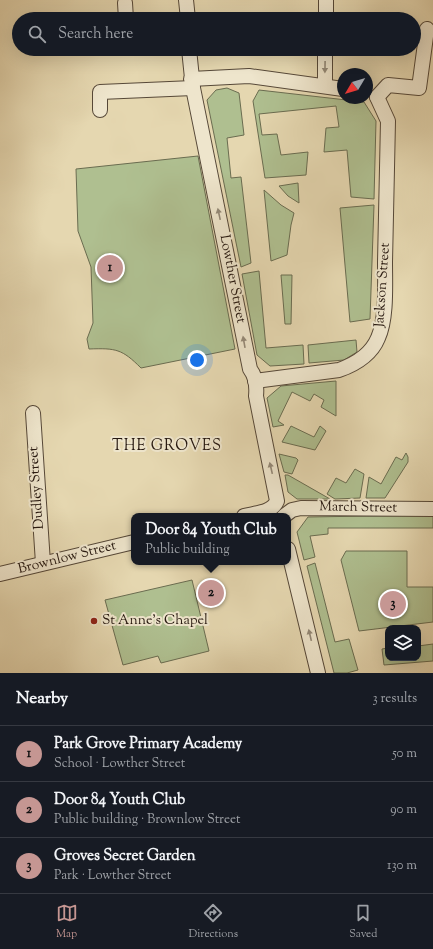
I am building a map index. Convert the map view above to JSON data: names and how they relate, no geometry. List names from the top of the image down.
{
  "streets": {
    "street": [
      "Lowther Street",
      "Jackson Street",
      "Dudley Street",
      "March Street",
      "Brownlow Street"
    ]
  },
  "crossings": [
    ["Lowther Street", "Jackson Street"],
    ["Lowther Street", "March Street"],
    ["Dudley Street", "Brownlow Street"]
  ],
  "one_way": ["Lowther Street"],
  "districts": ["THE GROVES"],
  "places": ["St Anne's Chapel"],
  "north": "bottom left",
  "page": {
    "search": "Search here",
    "pins": ["1", "2", "3"],
    "popup": ["Door 84 Youth Club", "Public building"],
    "heading": ["Nearby", "3 results"],
    "list": [
      {
        "mark": "1",
        "name": "Park Grove Primary Academy",
        "note": "School · Lowther Street",
        "value": "50 m"
      },
      {
        "mark": "2",
        "name": "Door 84 Youth Club",
        "note": "Public building · Brownlow Street",
        "value": "90 m"
      },
      {
        "mark": "3",
        "name": "Groves Secret Garden",
        "note": "Park · Lowther Street",
        "value": "130 m"
      }
    ],
    "nav": ["Map", "Directions", "Saved"]
  }
}
